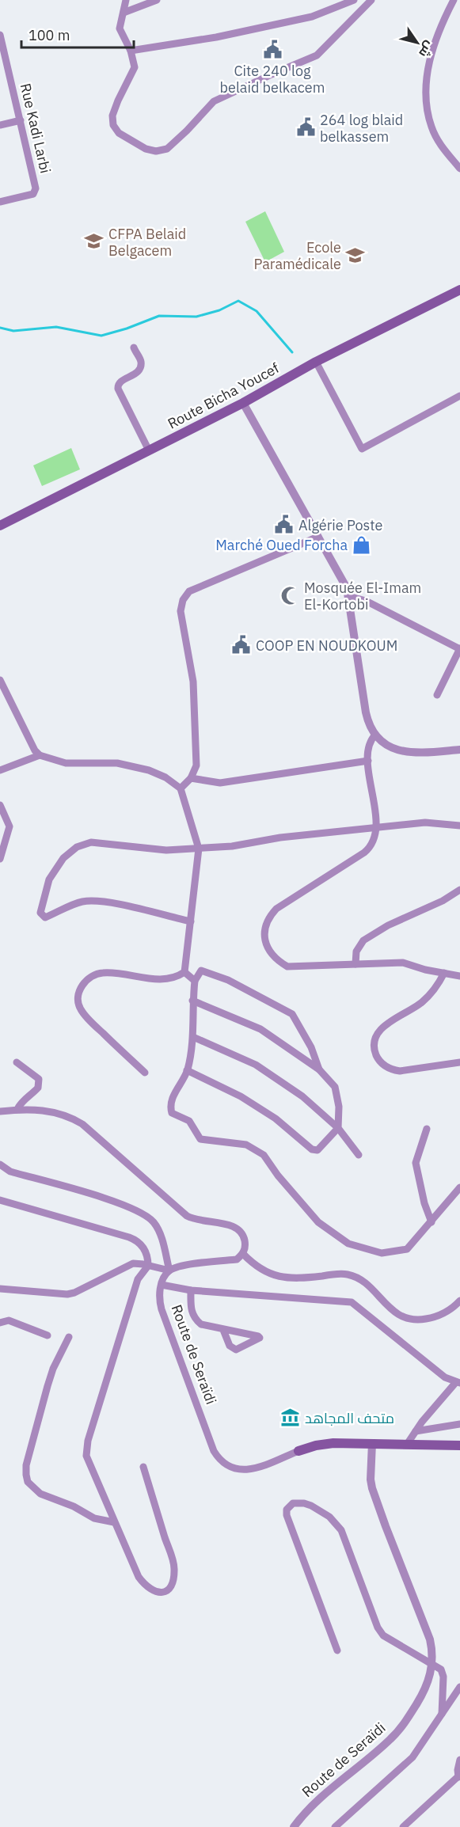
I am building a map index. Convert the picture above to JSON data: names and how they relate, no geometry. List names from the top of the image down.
{
  "streets": {
    "main road": ["Route Bicha Youcef", "Route de Seraïdi"],
    "street": ["Rue Kadi Larbi"]
  },
  "places": {
    "public building": [
      "Cite 240 log belaid belkacem",
      "264 log blaid belkassem",
      "Algérie Poste",
      "COOP EN NOUDKOUM"
    ],
    "school or university": ["CFPA Belaid Belgacem", "Ecole Paramédicale"],
    "shop": ["Marché Oued Forcha"],
    "mosque": ["Mosquée El-Imam El-Kortobi"],
    "museum": ["متحف المجاهد"]
  },
  "scale_bar": "100 m",
  "north": "bottom right"
}
